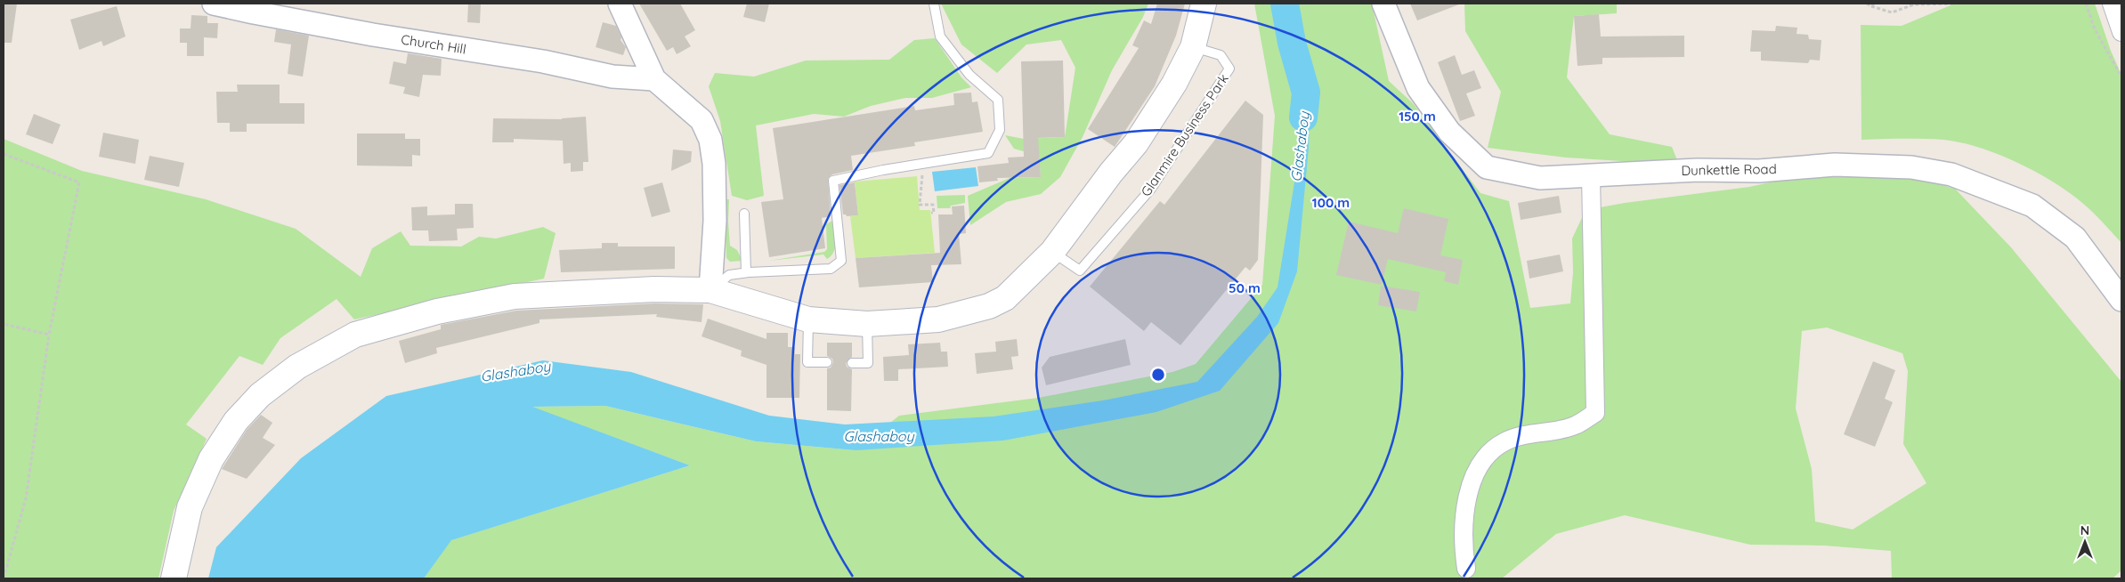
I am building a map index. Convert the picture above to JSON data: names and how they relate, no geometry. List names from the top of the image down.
{
  "streets": {
    "street": ["Church Hill", "Dunkettle Road"],
    "lane": ["Glanmire Business Park"]
  },
  "water": ["Glashaboy"],
  "north": "top",
  "rings": ["150 m", "100 m", "50 m"]
}
